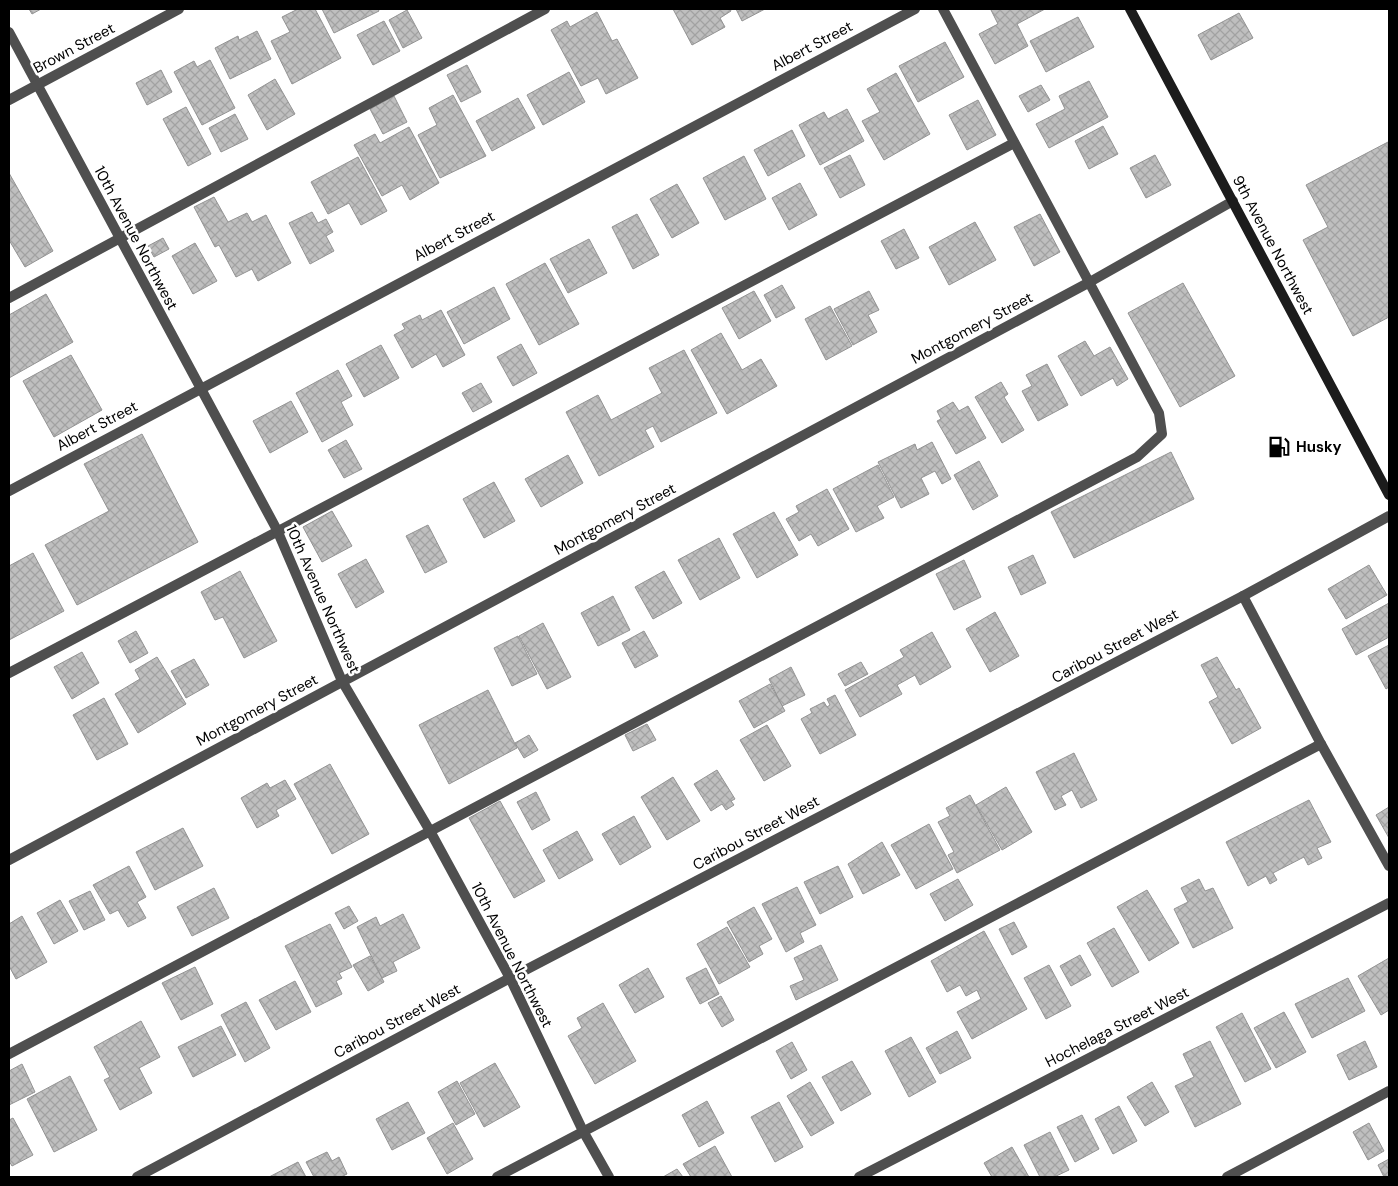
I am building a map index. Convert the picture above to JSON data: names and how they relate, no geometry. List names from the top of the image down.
{
  "streets": {
    "main road": ["9th Avenue Northwest"],
    "street": [
      "Albert Street",
      "Brown Street",
      "10th Avenue Northwest",
      "Montgomery Street",
      "Caribou Street West",
      "Hochelaga Street West"
    ]
  },
  "crossings": [
    ["Albert Street", "10th Avenue Northwest"],
    ["Brown Street", "10th Avenue Northwest"],
    ["10th Avenue Northwest", "Montgomery Street"],
    ["10th Avenue Northwest", "Caribou Street West"],
    ["9th Avenue Northwest", "Montgomery Street"]
  ],
  "places": {
    "fuel station": ["Husky"]
  }
}
